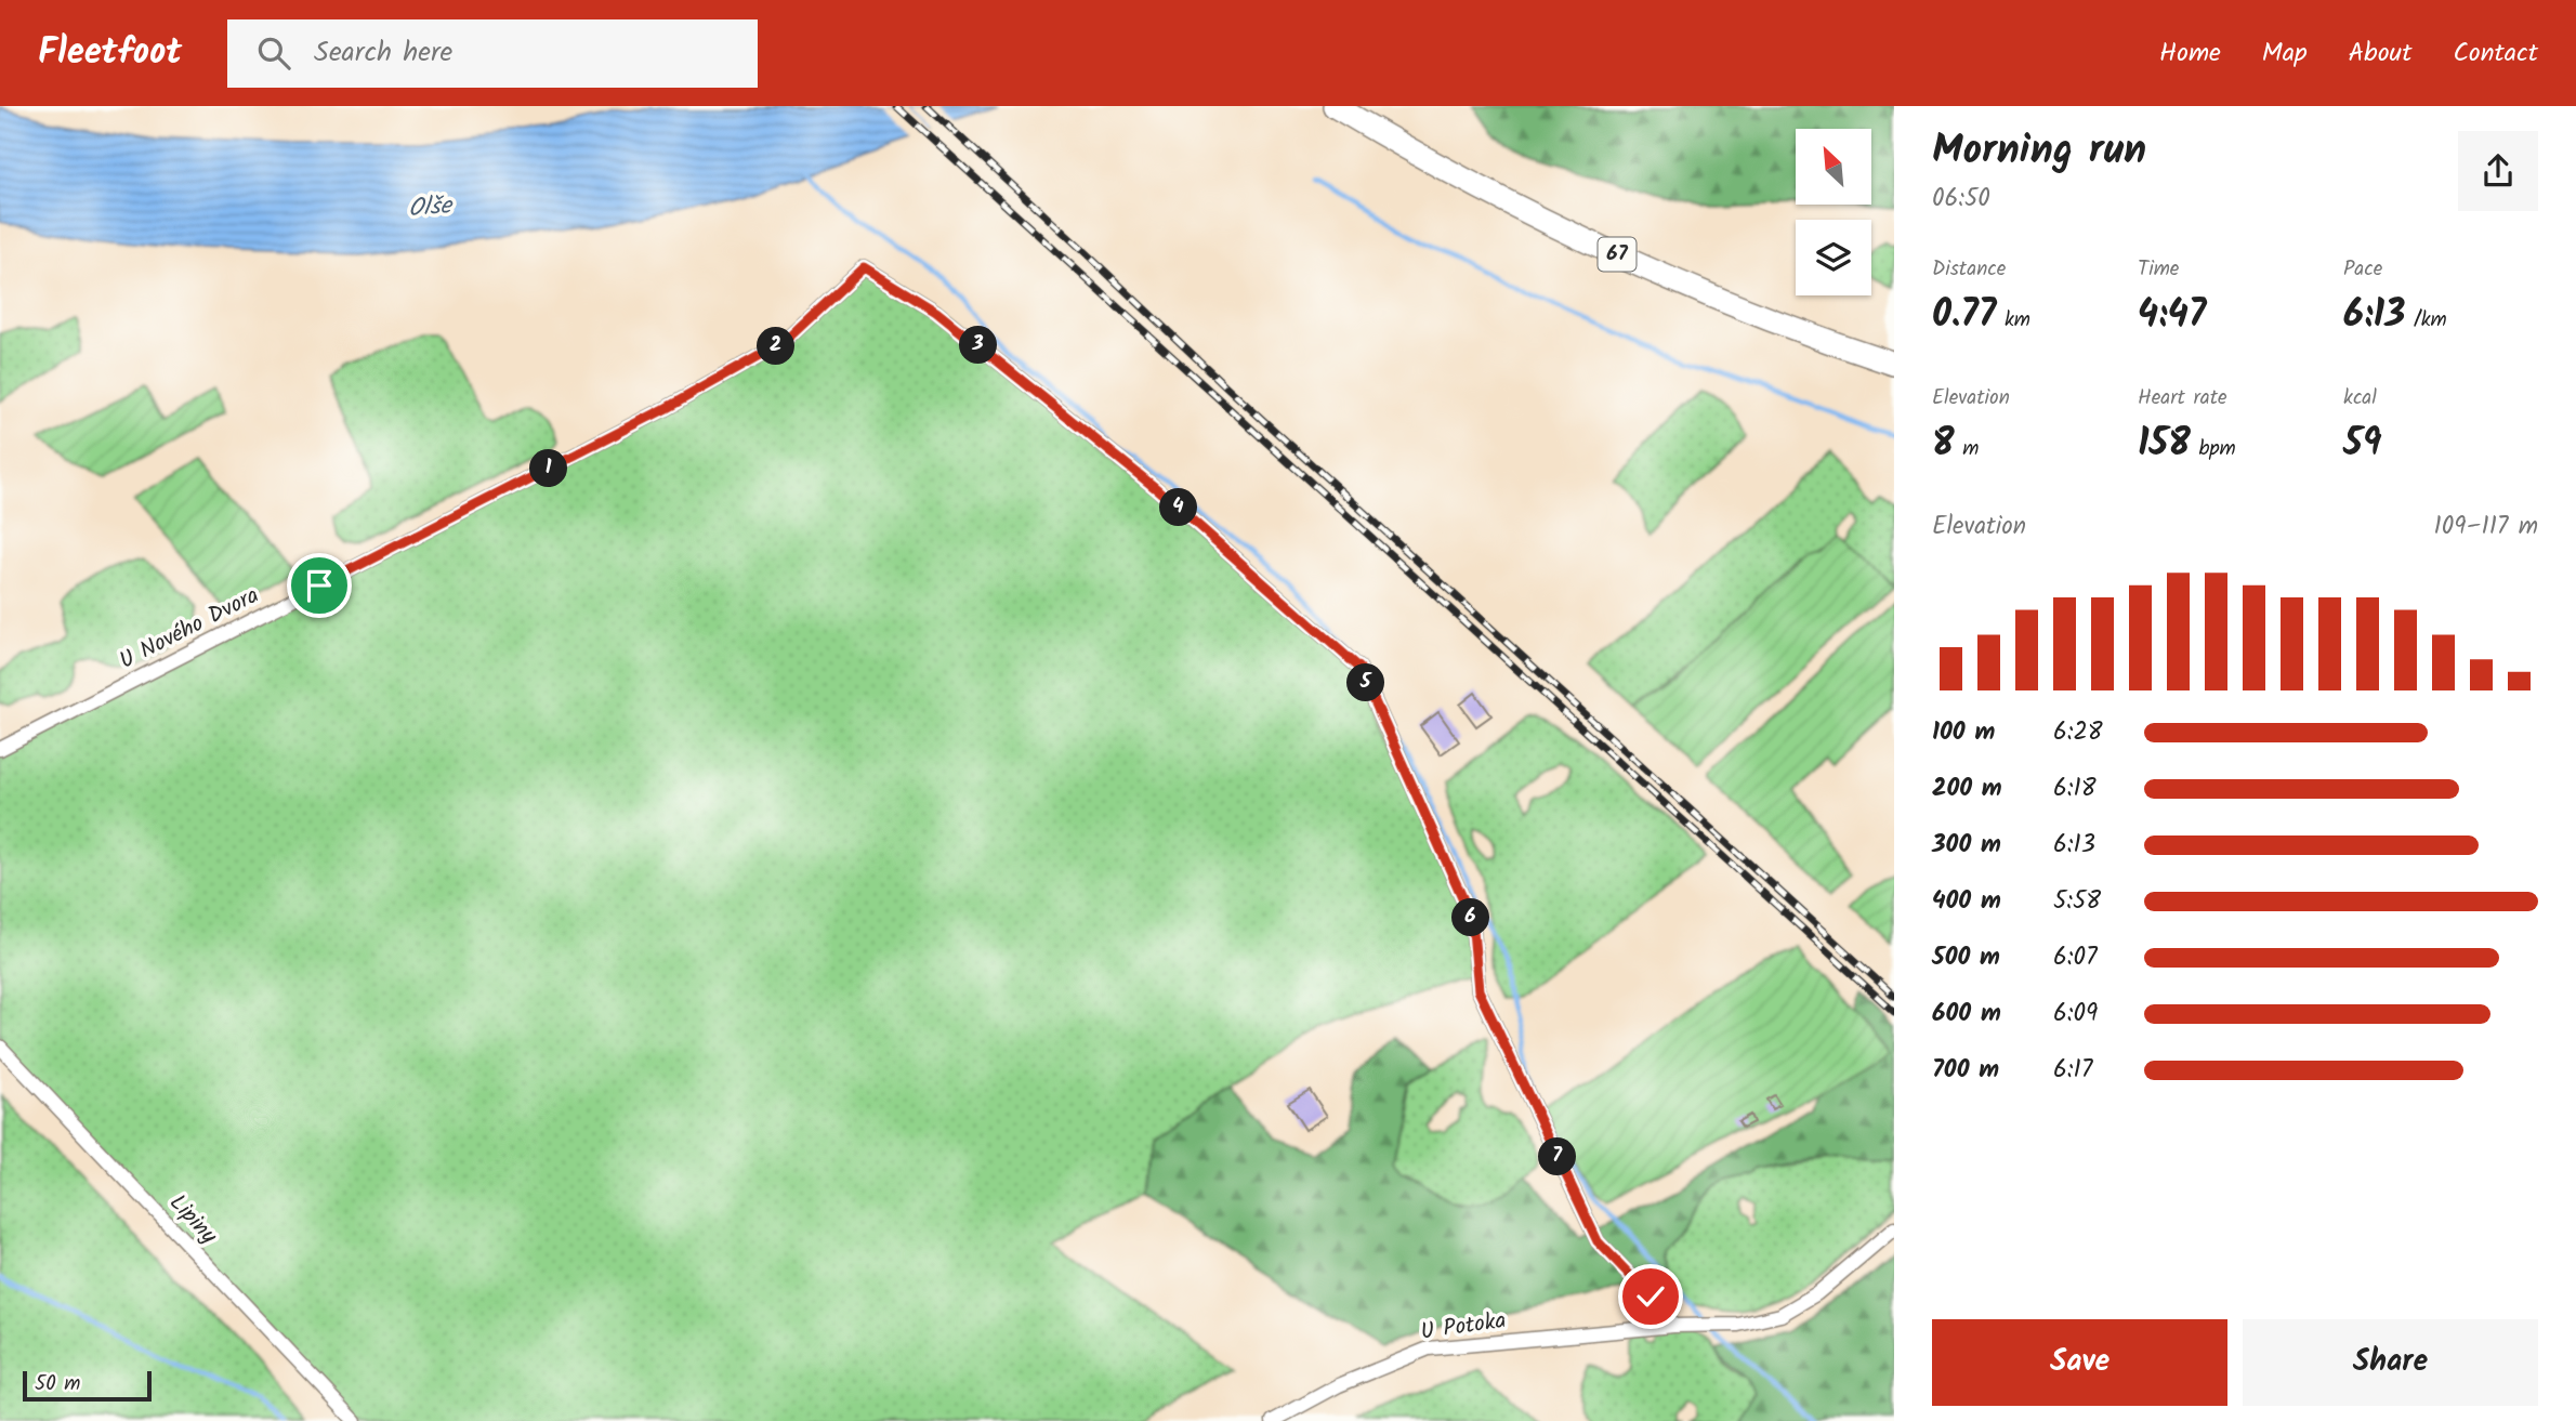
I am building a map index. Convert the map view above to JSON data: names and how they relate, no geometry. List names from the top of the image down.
{
  "streets": {
    "main road": ["67"],
    "street": ["U Nového Dvora", "Lipiny", "U Potoka"]
  },
  "crossings": [
    ["U Nového Dvora", "U Potoka"]
  ],
  "water": ["Olše"],
  "scale_bar": "50 m",
  "north": "top left",
  "page": {
    "header": "Fleetfoot",
    "search": "Search here",
    "nav": [
      "Home",
      "Map",
      "About",
      "Contact"
    ],
    "heading": ["Morning run", "06:50"],
    "stats": [
      ["Distance", "0.77 km"],
      ["Time", "4:47"],
      ["Pace", "6:13 /km"],
      ["Elevation", "8 m"],
      ["Heart rate", "158 bpm"],
      ["kcal", "59"]
    ],
    "pins": [
      "3",
      "2",
      "1",
      "4",
      "5",
      "6",
      "7"
    ],
    "chart": ["Elevation", "109–117 m"],
    "list": [
      {
        "name": "100 m",
        "note": "6:28"
      },
      {
        "name": "200 m",
        "note": "6:18"
      },
      {
        "name": "300 m",
        "note": "6:13"
      },
      {
        "name": "400 m",
        "note": "5:58"
      },
      {
        "name": "500 m",
        "note": "6:07"
      },
      {
        "name": "600 m",
        "note": "6:09"
      },
      {
        "name": "700 m",
        "note": "6:17"
      }
    ],
    "buttons": ["Save", "Share"],
    "scale": "50 m"
  }
}
